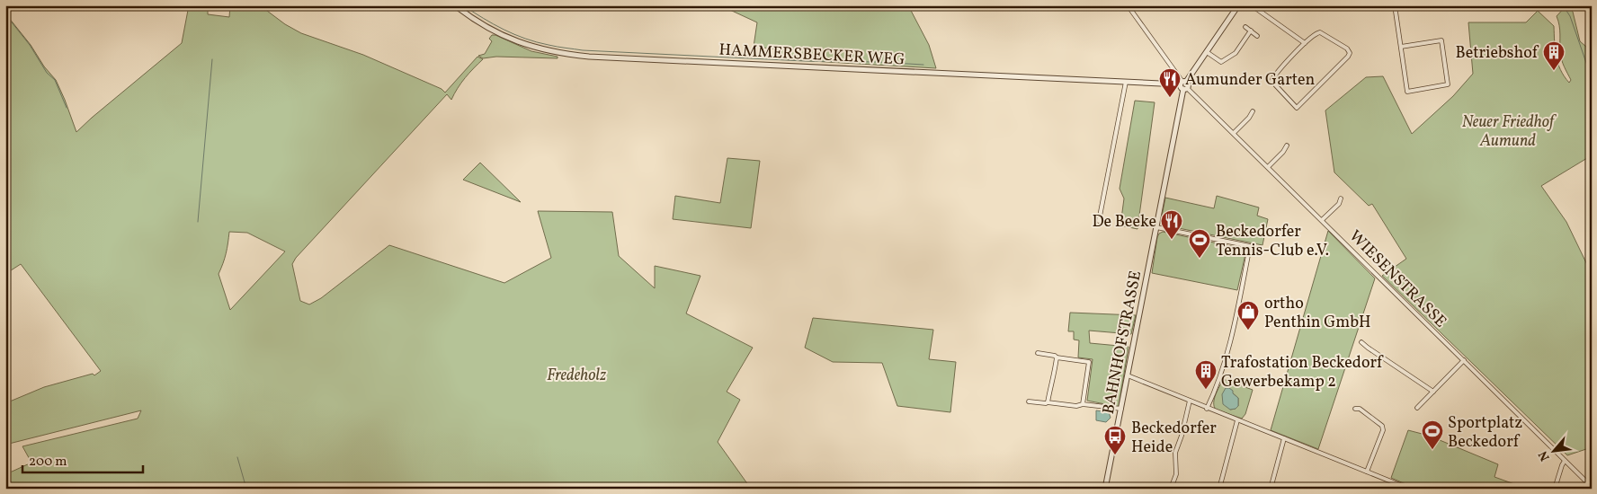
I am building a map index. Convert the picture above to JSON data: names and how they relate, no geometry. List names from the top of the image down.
{
  "streets": {
    "street": ["HAMMERSBECKER WEG", "WIESENSTRASSE", "BAHNHOFSTRASSE"]
  },
  "crossings": [
    ["WIESENSTRASSE", "BAHNHOFSTRASSE"]
  ],
  "parks": ["Neuer Friedhof Aumund", "Fredeholz"],
  "places": {
    "building": ["Betriebshof", "Trafostation Beckedorf Gewerbekamp 2"],
    "restaurant": ["Aumunder Garten", "De Beeke"],
    "sports": ["Beckedorfer Tennis-Club e.V.", "Sportplatz Beckedorf"],
    "shop": ["ortho Penthin GmbH"],
    "bus stop": ["Beckedorfer Heide"]
  },
  "scale_bar": "200 m",
  "north": "bottom left"
}
